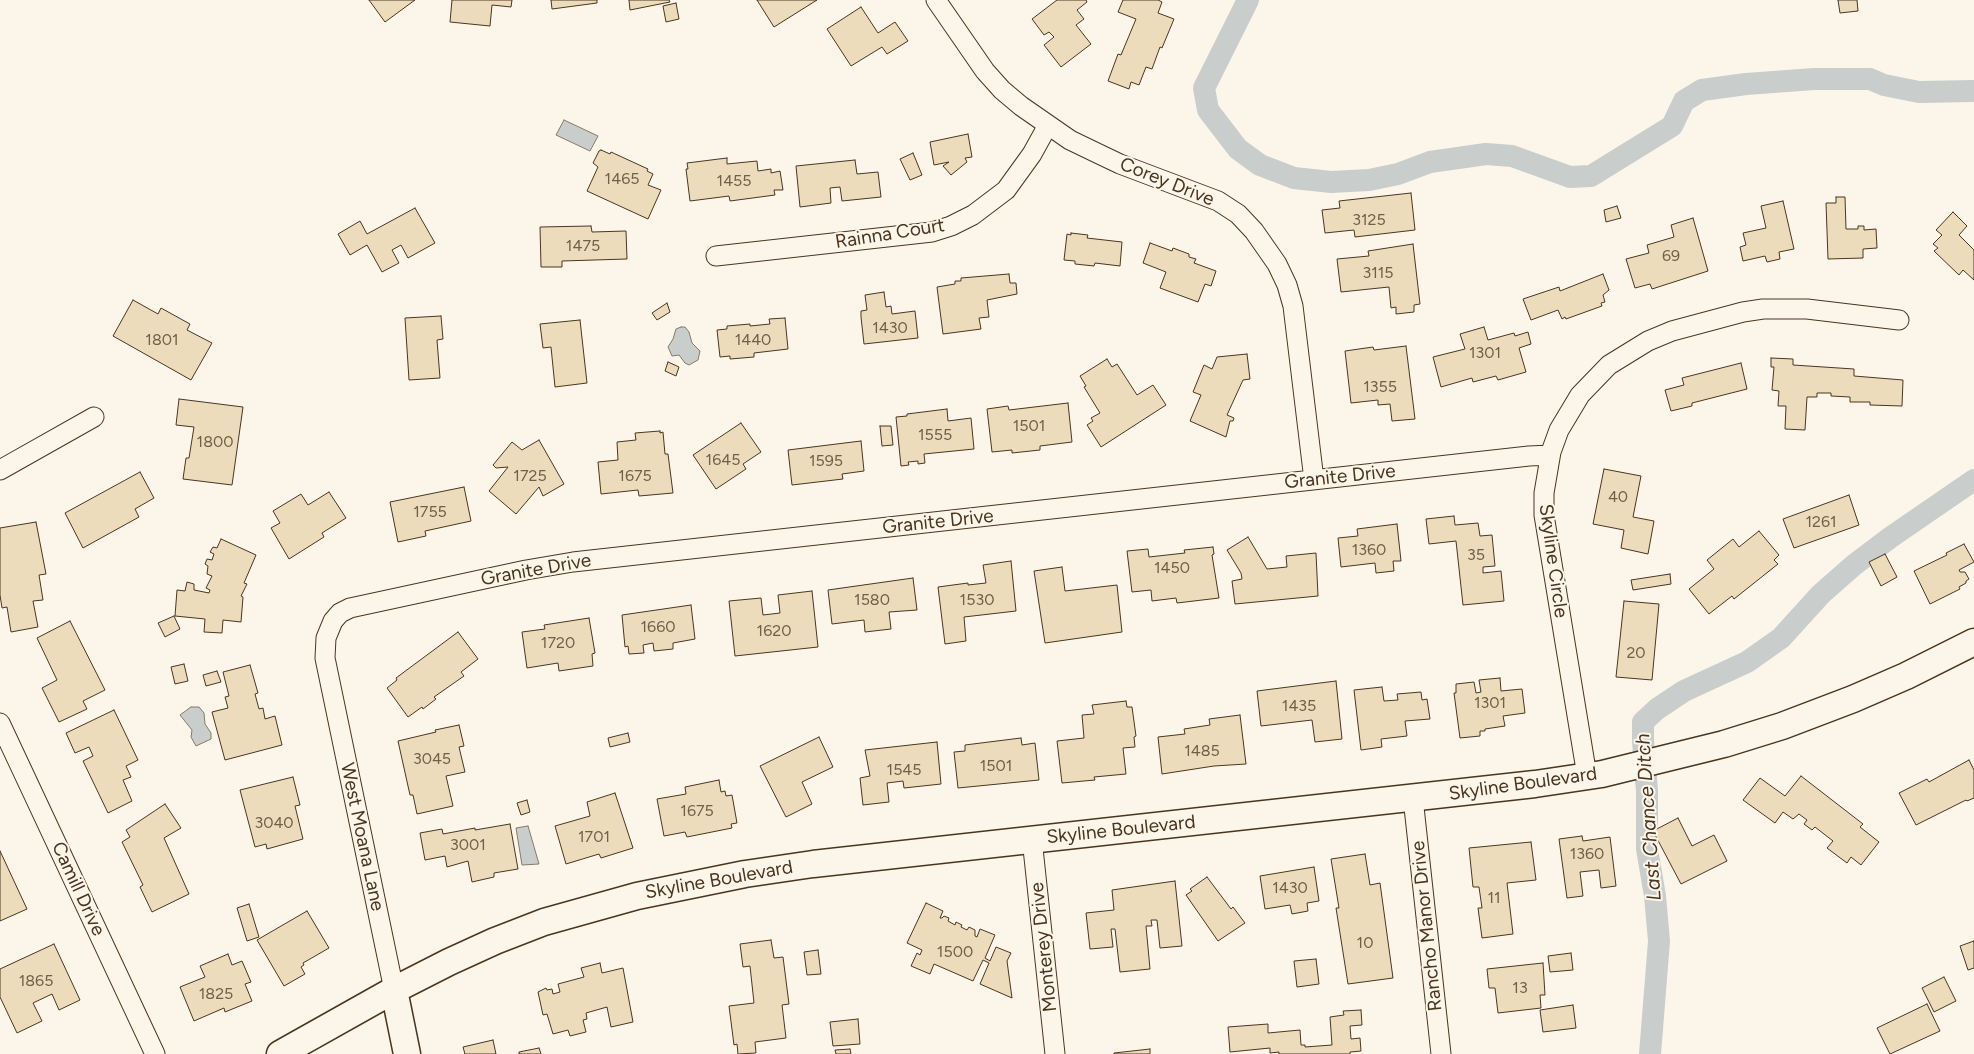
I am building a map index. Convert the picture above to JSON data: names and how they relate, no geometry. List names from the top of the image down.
{
  "streets": {
    "street": [
      "Corey Drive",
      "Rainna Court",
      "Granite Drive",
      "Skyline Circle",
      "Skyline Boulevard",
      "West Moana Lane",
      "Camill Drive",
      "Rancho Manor Drive",
      "Monterey Drive"
    ]
  },
  "crossings": [
    ["Corey Drive", "Rainna Court"],
    ["Corey Drive", "Granite Drive"],
    ["Granite Drive", "Skyline Circle"],
    ["Granite Drive", "West Moana Lane"],
    ["Skyline Circle", "Skyline Boulevard"],
    ["Skyline Boulevard", "West Moana Lane"],
    ["Skyline Boulevard", "Rancho Manor Drive"],
    ["Skyline Boulevard", "Monterey Drive"]
  ],
  "water": ["Last Chance Ditch"],
  "house_numbers": [
    "1465",
    "1455",
    "3125",
    "1475",
    "69",
    "3115",
    "1430",
    "1801",
    "1440",
    "1301",
    "1355",
    "1501",
    "1555",
    "1800",
    "1645",
    "1595",
    "1725",
    "1675",
    "40",
    "1755",
    "1261",
    "1360",
    "35",
    "1450",
    "1580",
    "1530",
    "1660",
    "1620",
    "1720",
    "20",
    "1301",
    "1435",
    "1485",
    "3045",
    "1501",
    "1545",
    "1675",
    "3040",
    "1701",
    "3001",
    "1360",
    "1430",
    "11",
    "10",
    "1500",
    "1865",
    "13",
    "1825"
  ]
}
